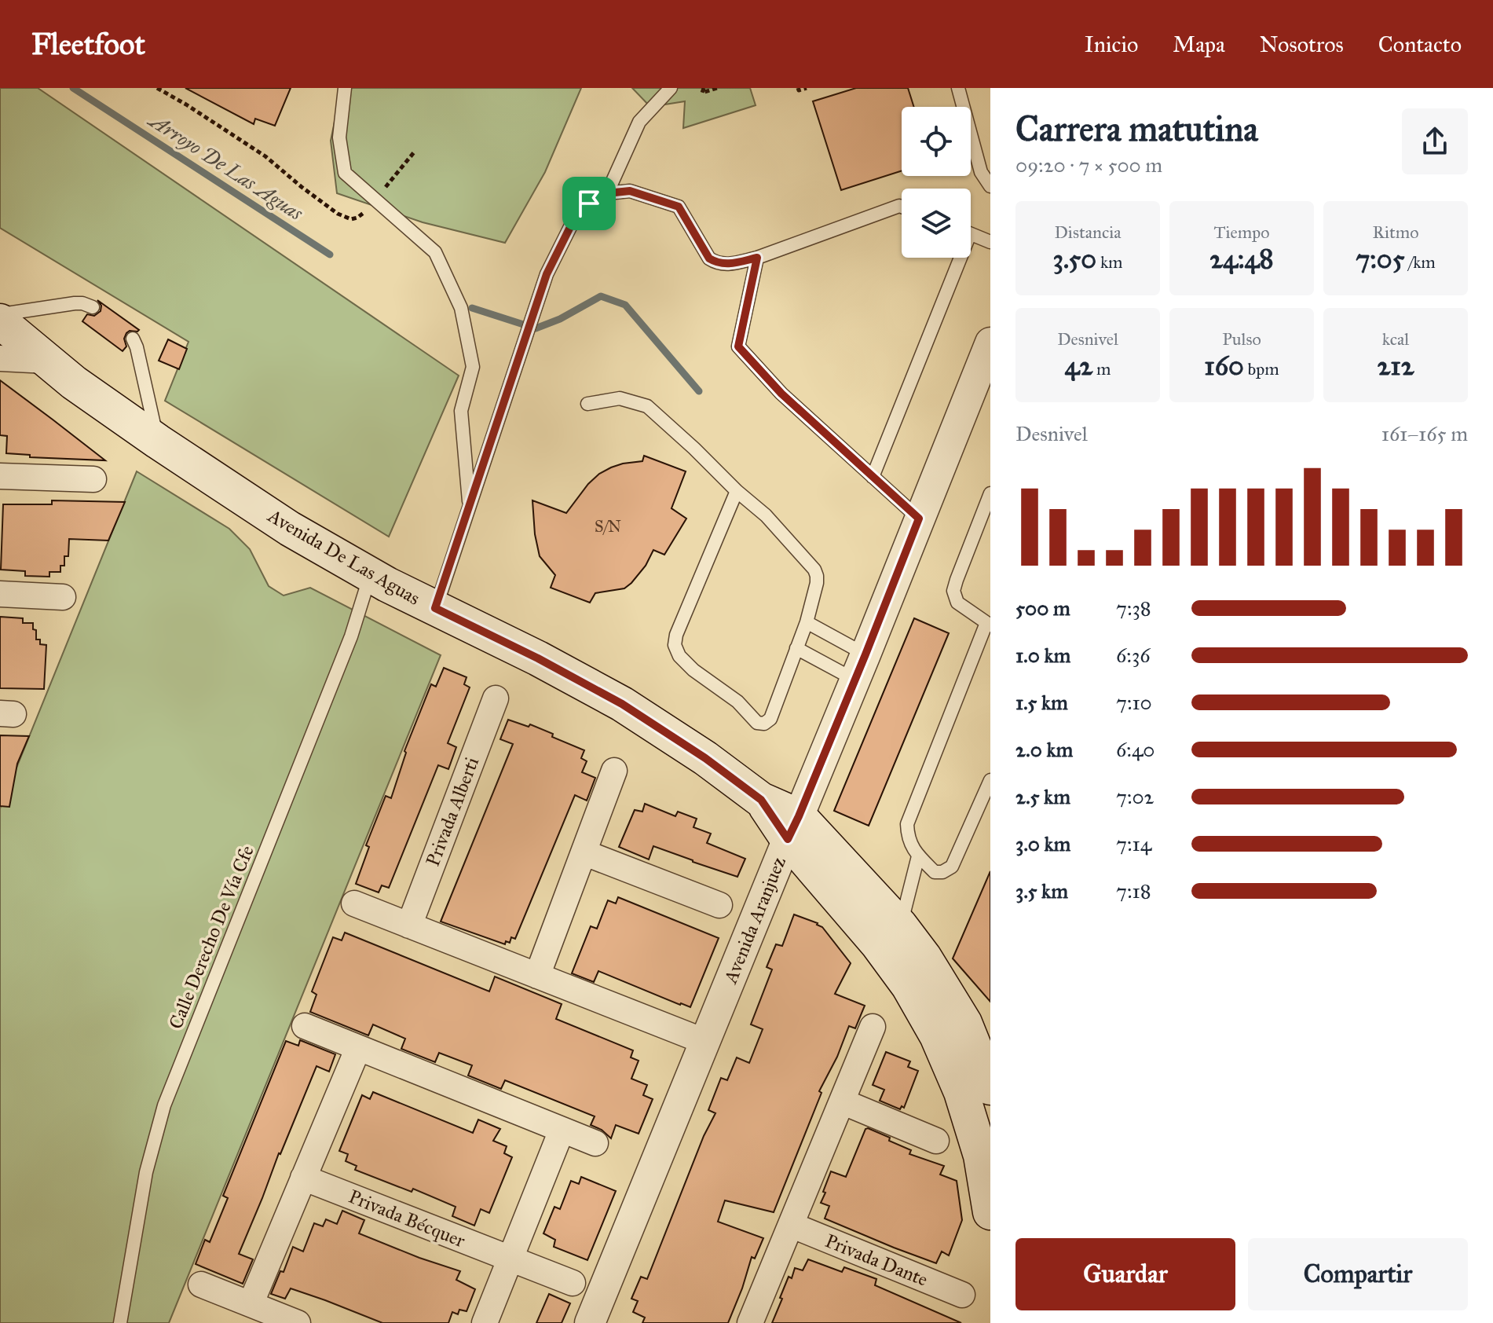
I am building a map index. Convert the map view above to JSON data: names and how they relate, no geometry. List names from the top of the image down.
{
  "streets": {
    "main road": ["Avenida De Las Aguas"],
    "street": [
      "Privada Alberti",
      "Avenida Aranjuez",
      "Privada Bécquer",
      "Privada Dante"
    ],
    "lane": ["Calle Derecho De Vía Cfe"]
  },
  "crossings": [
    ["Avenida De Las Aguas", "Avenida Aranjuez"],
    ["Avenida De Las Aguas", "Calle Derecho De Vía Cfe"]
  ],
  "water": ["Arroyo De Las Aguas"],
  "house_numbers": ["S/N"],
  "page": {
    "header": "Fleetfoot",
    "nav": [
      "Inicio",
      "Mapa",
      "Nosotros",
      "Contacto"
    ],
    "heading": ["Carrera matutina", "09:20 · 7 × 500 m"],
    "stats": [
      ["Distancia", "3.50 km"],
      ["Tiempo", "24:48"],
      ["Ritmo", "7:05 /km"],
      ["Desnivel", "42 m"],
      ["Pulso", "160 bpm"],
      ["kcal", "212"]
    ],
    "chart": ["Desnivel", "161–165 m"],
    "list": [
      {
        "name": "500 m",
        "note": "7:38"
      },
      {
        "name": "1.0 km",
        "note": "6:36"
      },
      {
        "name": "1.5 km",
        "note": "7:10"
      },
      {
        "name": "2.0 km",
        "note": "6:40"
      },
      {
        "name": "2.5 km",
        "note": "7:02"
      },
      {
        "name": "3.0 km",
        "note": "7:14"
      },
      {
        "name": "3.5 km",
        "note": "7:18"
      }
    ],
    "buttons": ["Guardar", "Compartir"]
  }
}
